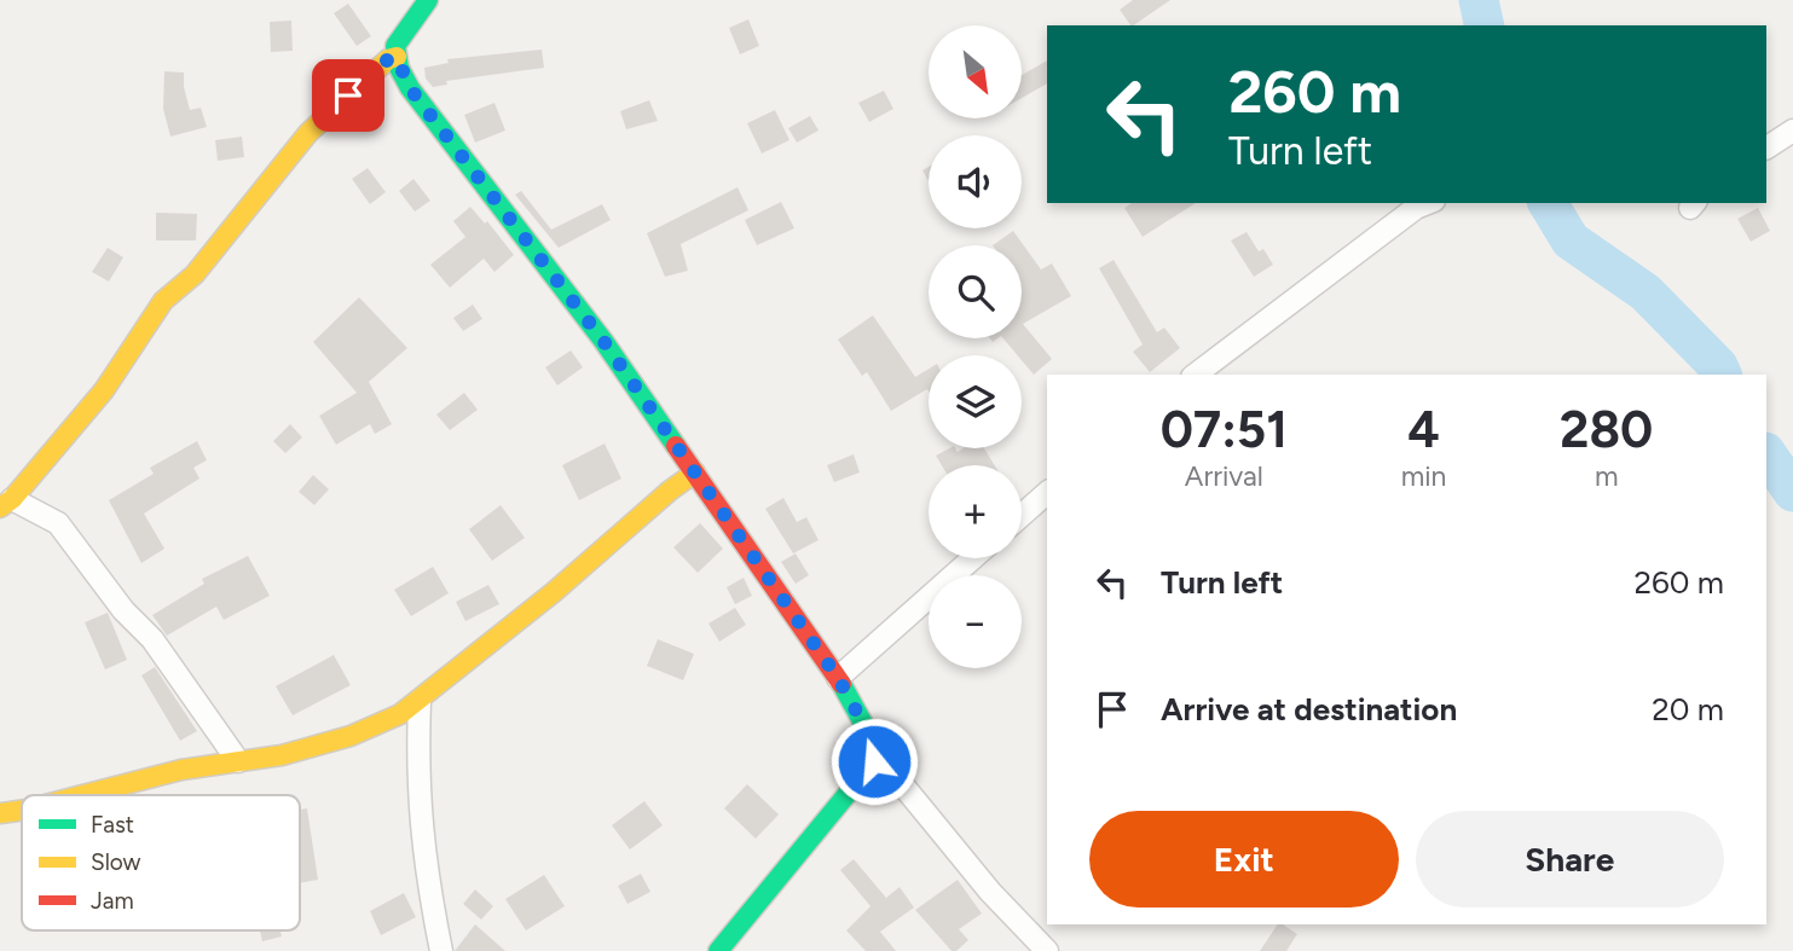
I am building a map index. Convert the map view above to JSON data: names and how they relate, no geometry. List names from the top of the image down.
{
  "legend": ["Fast", "Slow", "Jam"],
  "north": "bottom right",
  "page": {
    "map_buttons": ["+", "−"],
    "turn": ["260 m", "Turn left"],
    "eta": [
      "07:51",
      "Arrival",
      "4",
      "min",
      "280",
      "m"
    ],
    "list": [
      {
        "name": "Turn left",
        "value": "260 m"
      },
      {
        "name": "Arrive at destination",
        "value": "20 m"
      }
    ],
    "buttons": ["Exit", "Share"]
  }
}
